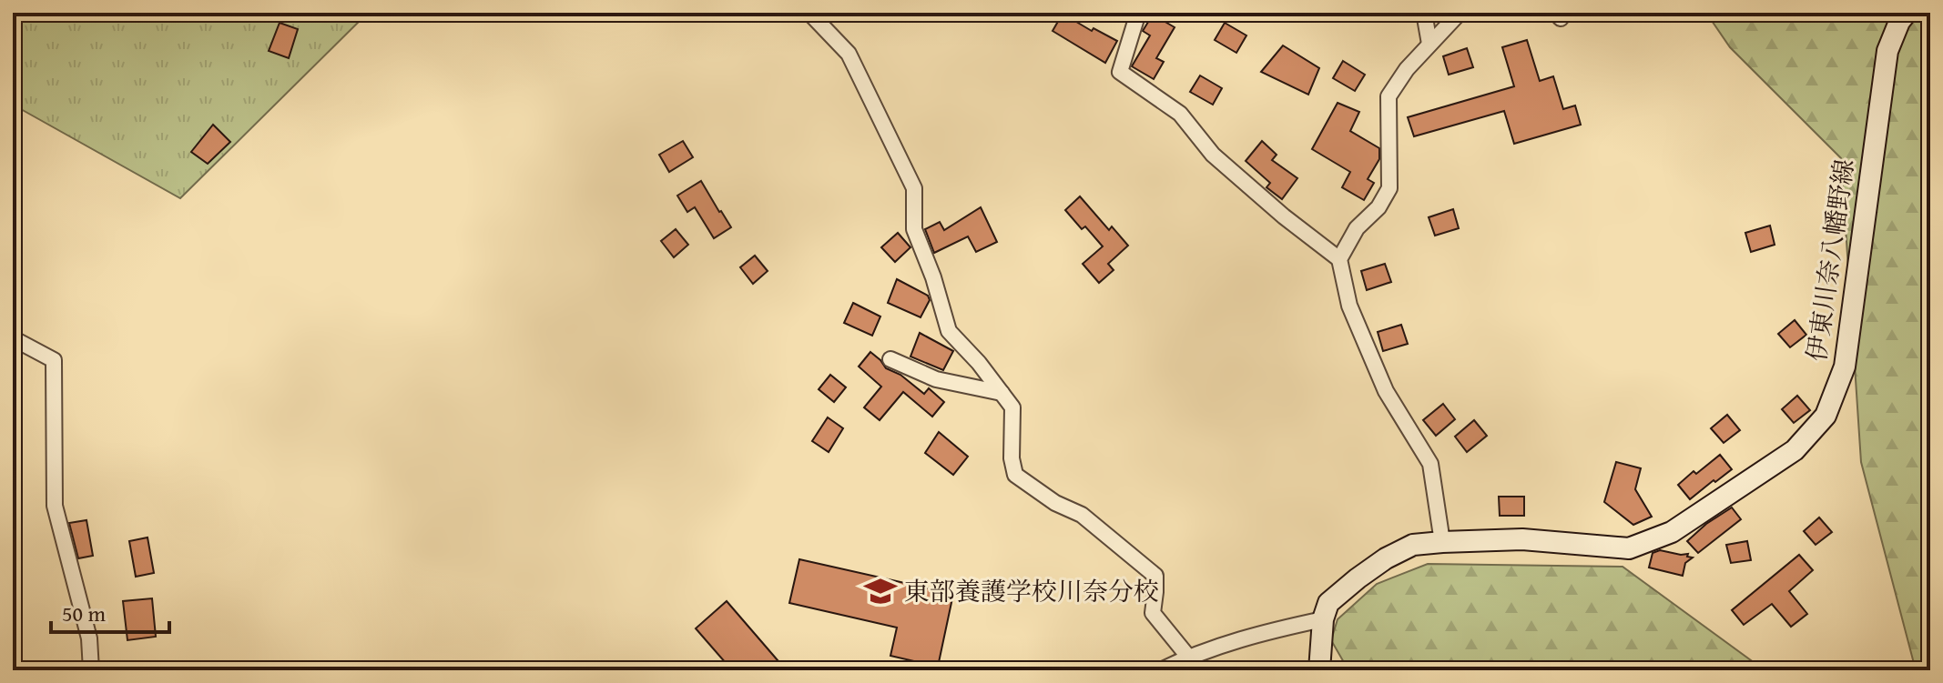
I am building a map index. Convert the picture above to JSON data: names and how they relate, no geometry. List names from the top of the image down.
{
  "streets": {
    "main road": ["伊東川奈八幡野線"]
  },
  "places": {
    "school or university": ["東部養護学校川奈分校"]
  },
  "scale_bar": "50 m"
}
